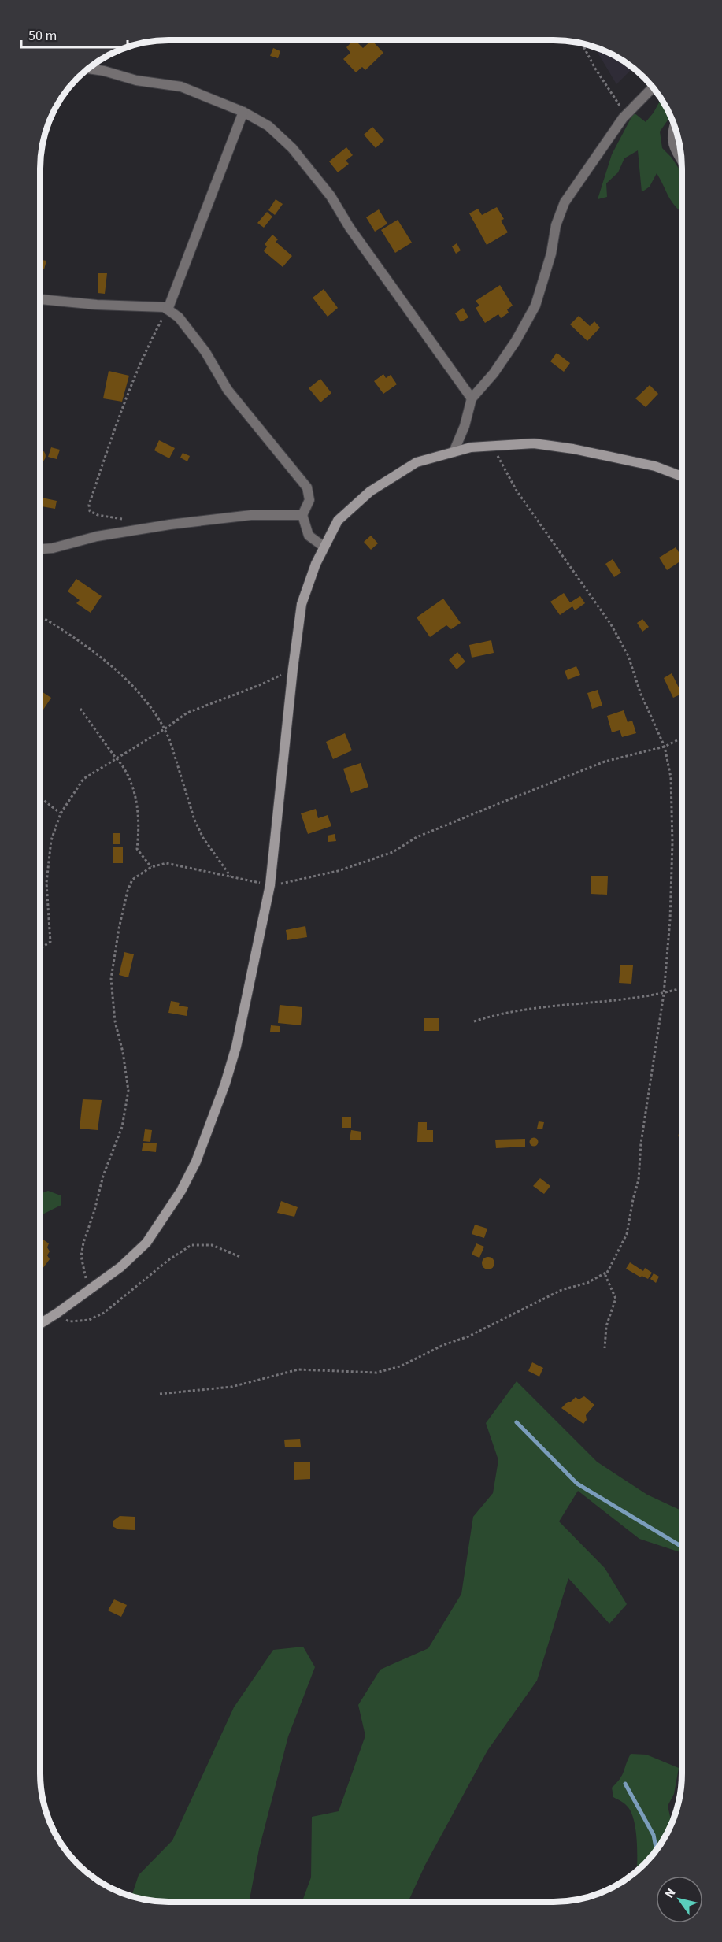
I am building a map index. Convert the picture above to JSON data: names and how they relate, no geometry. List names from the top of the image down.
{
  "scale_bar": "50 m",
  "north": "top left"
}
